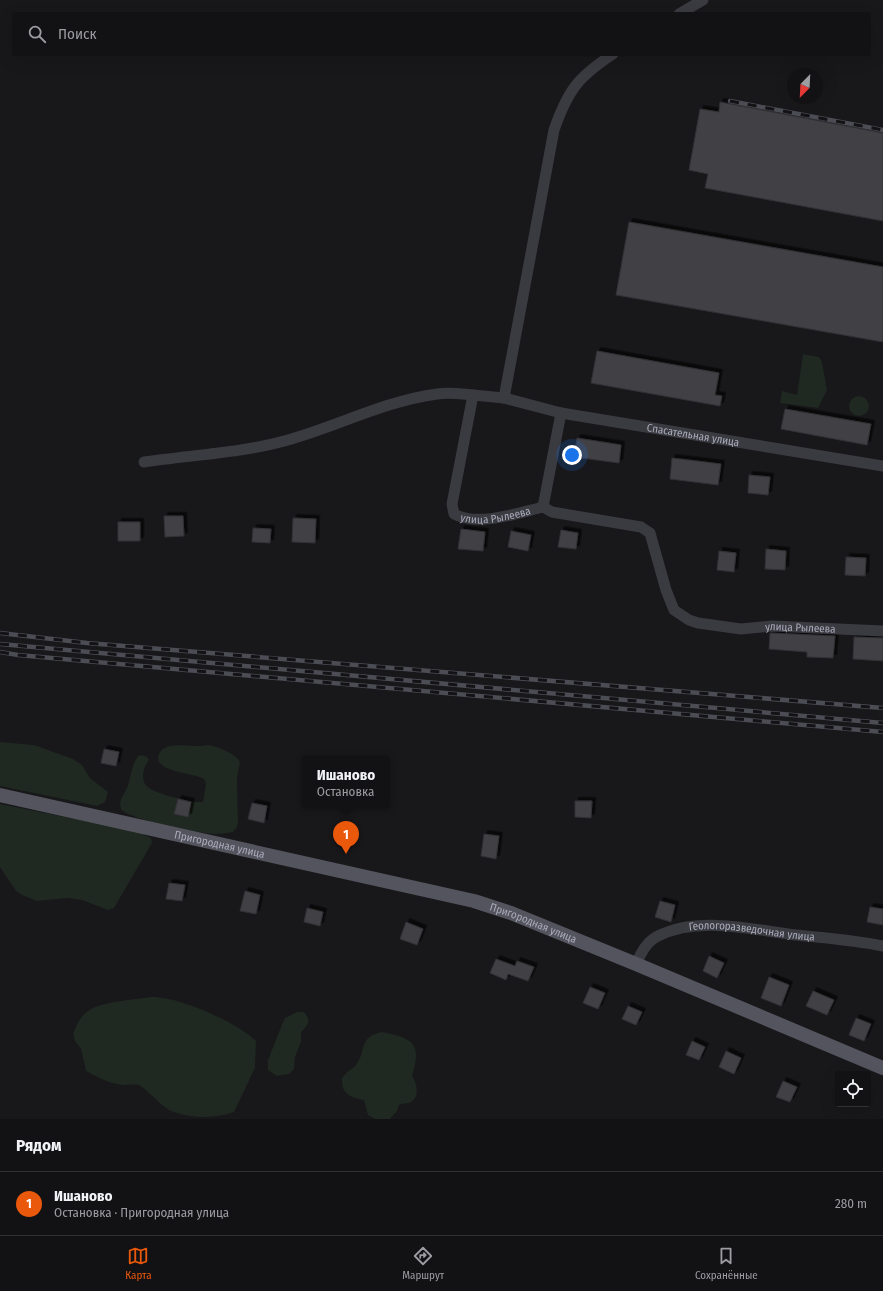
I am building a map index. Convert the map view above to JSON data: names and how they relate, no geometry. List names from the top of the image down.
{
  "streets": {
    "main road": ["Пригородная улица"],
    "street": ["Спасательная улица", "улица Рылеева", "Геологоразведочная улица"]
  },
  "crossings": [
    ["Спасательная улица", "улица Рылеева"],
    ["Пригородная улица", "Геологоразведочная улица"]
  ],
  "north": "bottom left",
  "page": {
    "search": "Поиск",
    "popup": ["Ишаново", "Остановка"],
    "pins": "1",
    "heading": "Рядом",
    "list": [
      {
        "mark": "1",
        "name": "Ишаново",
        "note": "Остановка · Пригородная улица",
        "value": "280 m"
      }
    ],
    "nav": ["Карта", "Маршрут", "Сохранённые"]
  }
}
